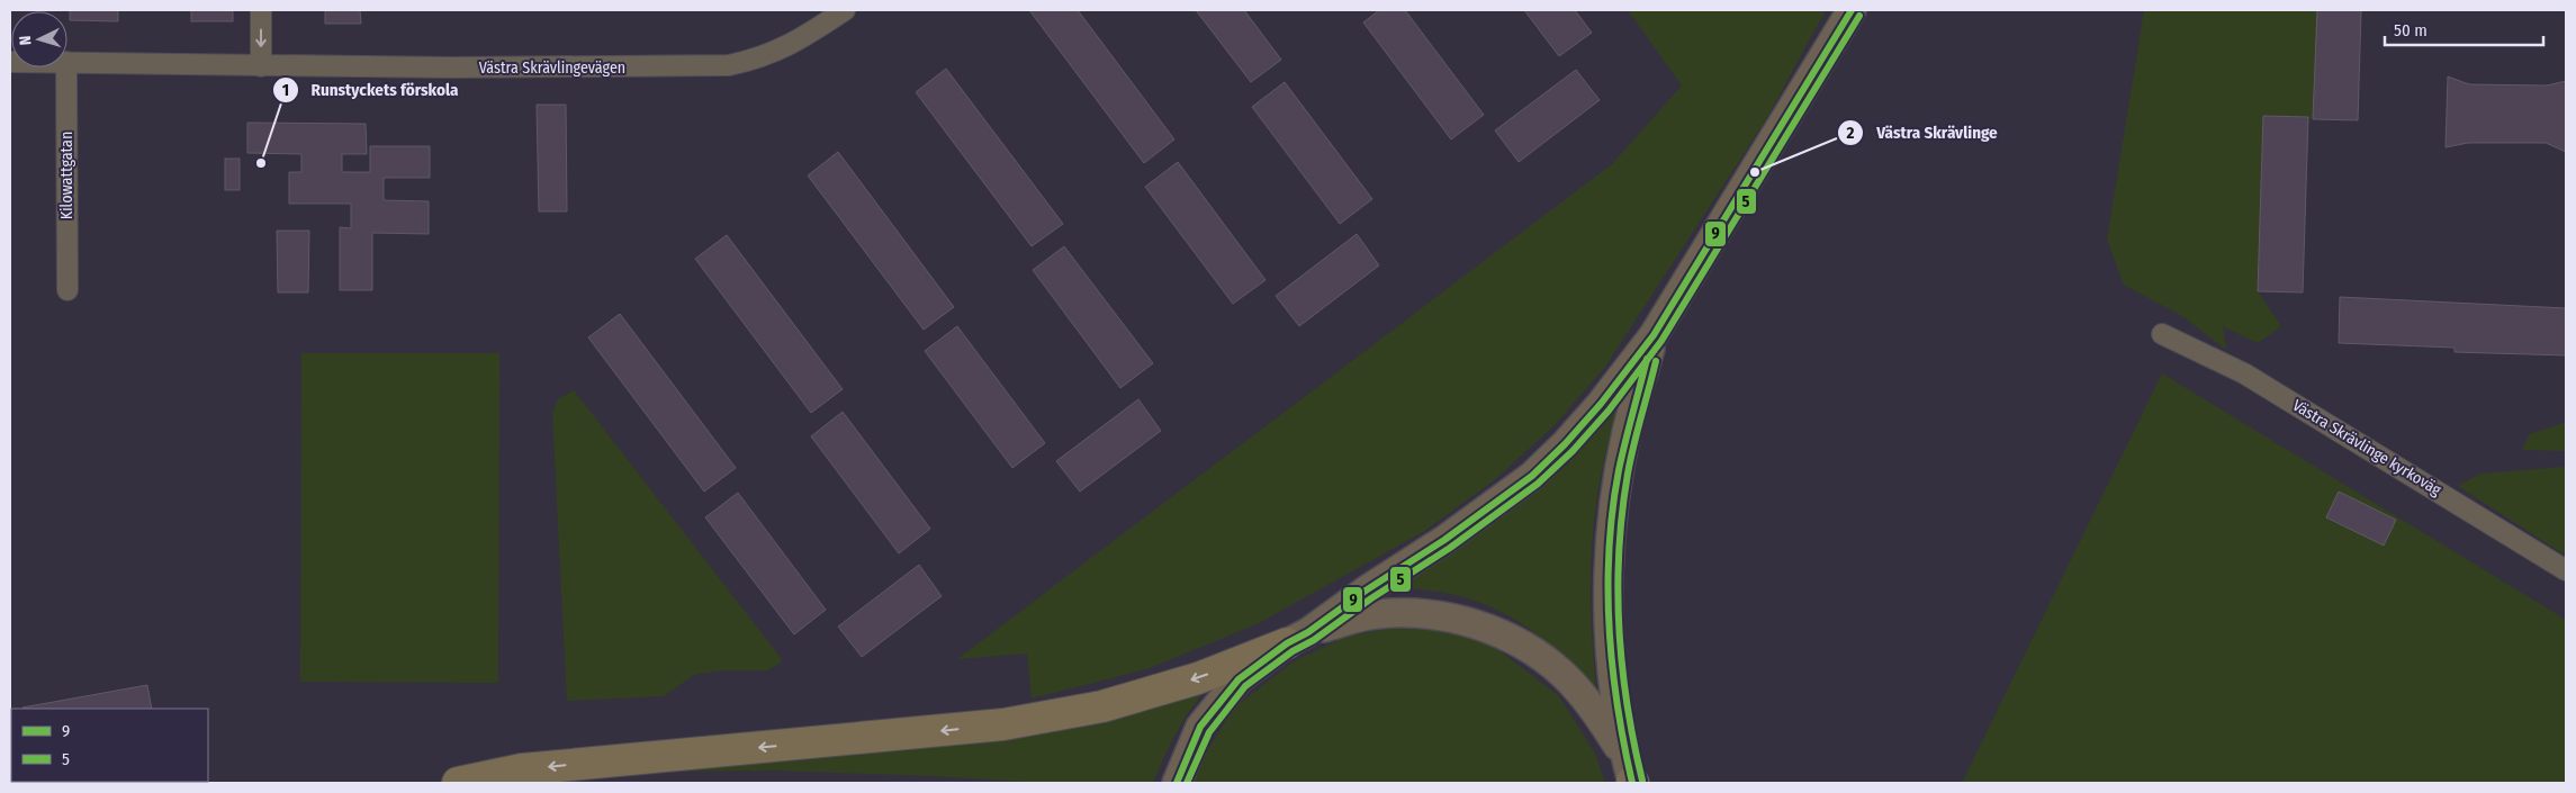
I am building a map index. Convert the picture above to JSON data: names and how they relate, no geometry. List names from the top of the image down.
{
  "streets": {
    "street": ["Västra Skrävlingevägen", "Kilowattgatan", "Västra Skrävlinge kyrkoväg"]
  },
  "places": ["Runstyckets förskola", "Västra Skrävlinge"],
  "lines": ["transit line 9", "transit line 5"],
  "legend": ["9", "5"],
  "scale_bar": "50 m",
  "north": "left"
}
